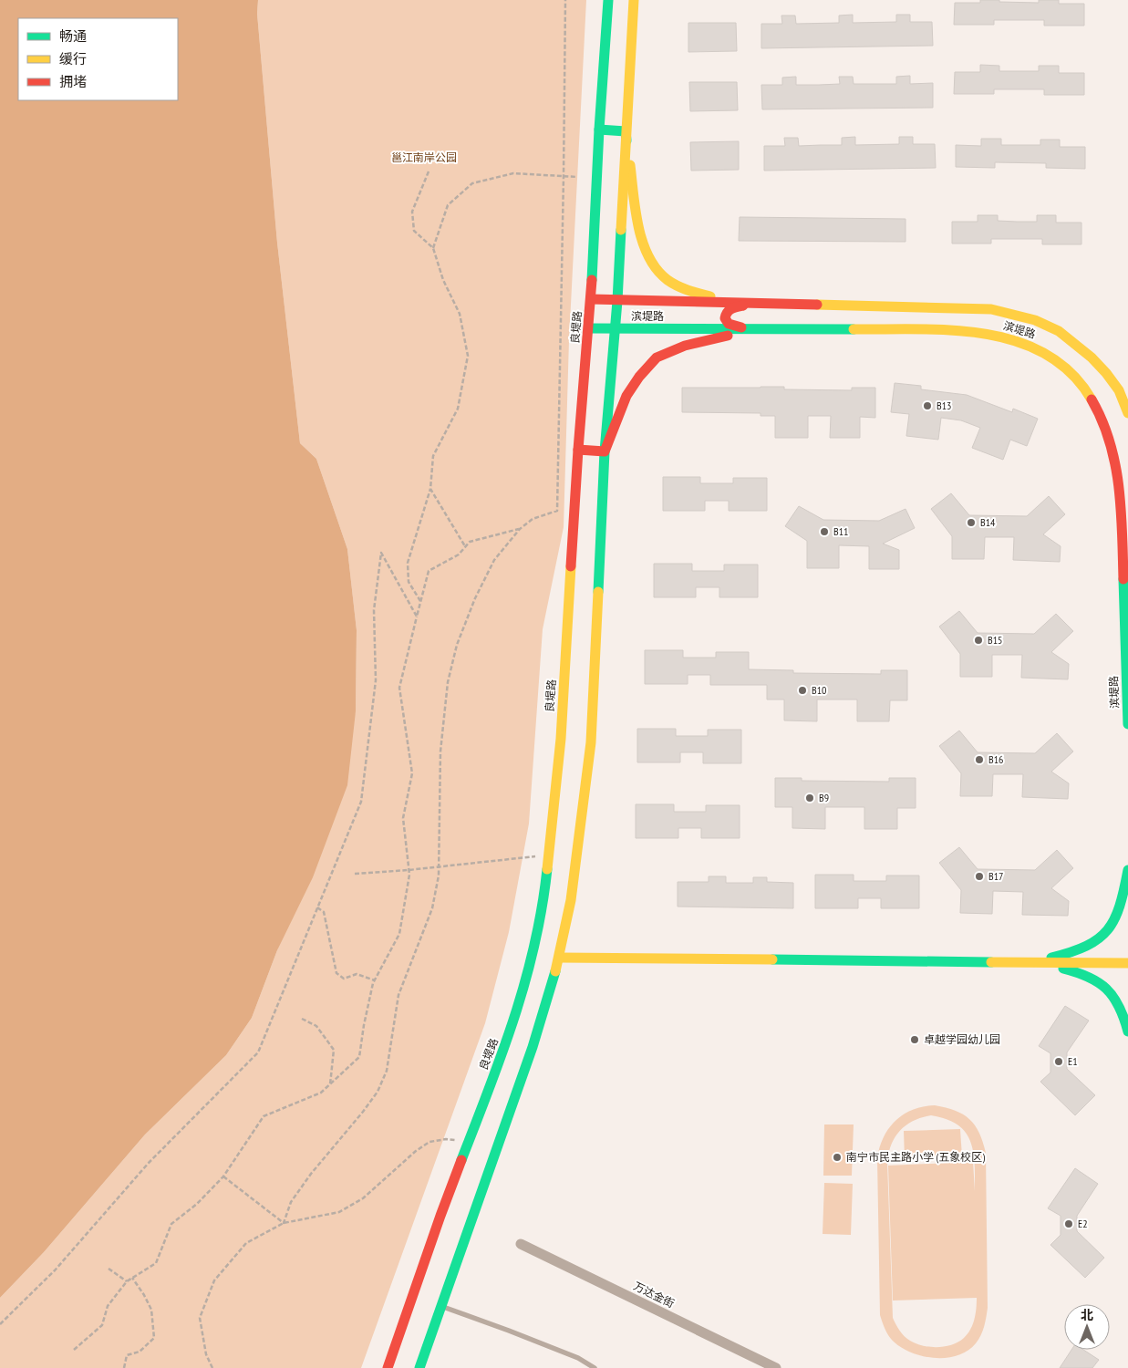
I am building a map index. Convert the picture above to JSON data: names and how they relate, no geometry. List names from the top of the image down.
{
  "streets": {
    "main road": ["滨堤路", "良堤路"],
    "street": ["万达金街"]
  },
  "crossings": [
    ["滨堤路", "良堤路"]
  ],
  "parks": ["邕江南岸公园"],
  "places": [
    "B13",
    "B14",
    "B11",
    "B15",
    "B10",
    "B16",
    "B9",
    "B17",
    "卓越学园幼儿园",
    "E1",
    "南宁市民主路小学 (五象校区)",
    "E2"
  ],
  "legend": ["畅通", "缓行", "拥堵"],
  "north": "top"
}
